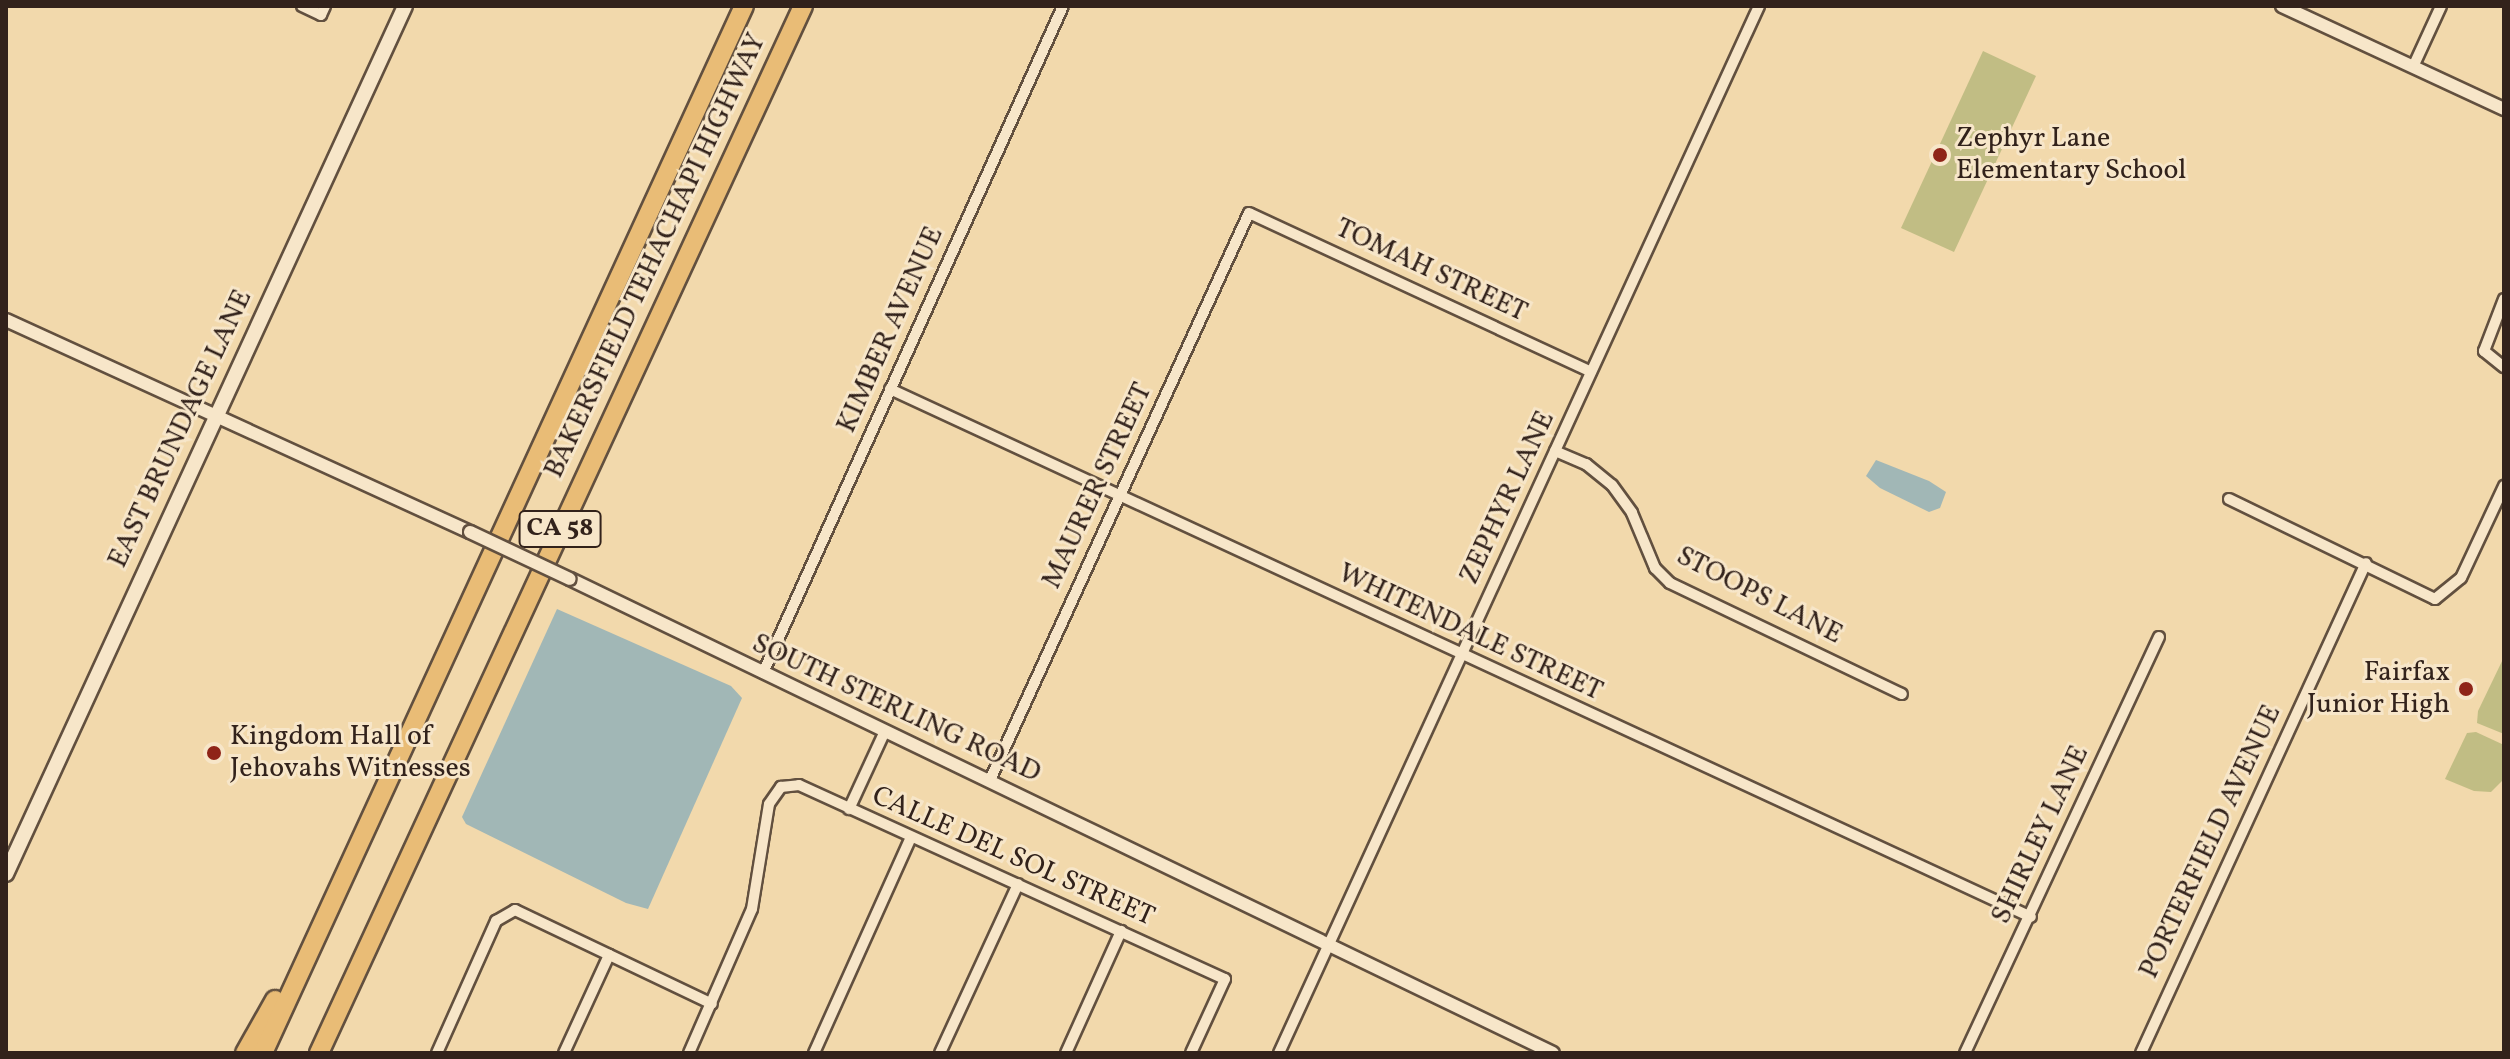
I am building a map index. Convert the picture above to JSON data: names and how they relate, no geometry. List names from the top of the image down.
{
  "streets": {
    "highway": ["BAKERSFIELD TEHACHAPI HIGHWAY", "CA 58"],
    "main road": ["EAST BRUNDAGE LANE"],
    "street": [
      "TOMAH STREET",
      "KIMBER AVENUE",
      "MAURER STREET",
      "ZEPHYR LANE",
      "STOOPS LANE",
      "WHITENDALE STREET",
      "SOUTH STERLING ROAD",
      "SHIRLEY LANE",
      "PORTERFIELD AVENUE",
      "CALLE DEL SOL STREET"
    ]
  },
  "crossings": [
    ["TOMAH STREET", "MAURER STREET"],
    ["TOMAH STREET", "ZEPHYR LANE"],
    ["KIMBER AVENUE", "WHITENDALE STREET"],
    ["KIMBER AVENUE", "SOUTH STERLING ROAD"],
    ["EAST BRUNDAGE LANE", "SOUTH STERLING ROAD"],
    ["MAURER STREET", "WHITENDALE STREET"],
    ["MAURER STREET", "SOUTH STERLING ROAD"],
    ["ZEPHYR LANE", "STOOPS LANE"],
    ["ZEPHYR LANE", "WHITENDALE STREET"],
    ["ZEPHYR LANE", "SOUTH STERLING ROAD"],
    ["WHITENDALE STREET", "SHIRLEY LANE"]
  ],
  "places": ["Zephyr Lane Elementary School", "Fairfax Junior High", "Kingdom Hall of Jehovahs Witnesses"]
}
